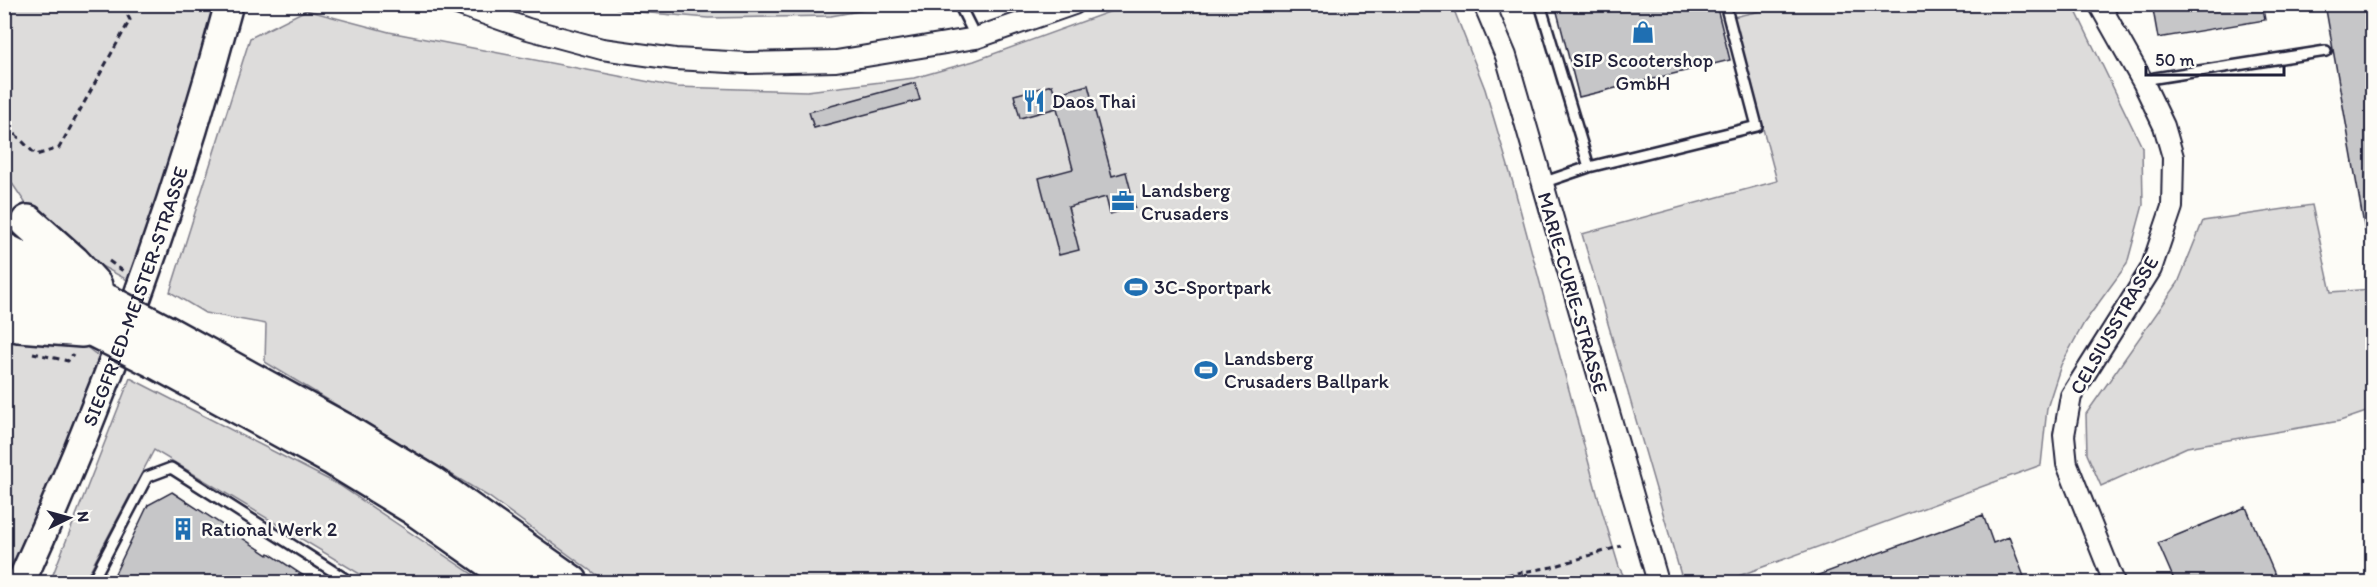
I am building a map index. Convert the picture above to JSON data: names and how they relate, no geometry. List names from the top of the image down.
{
  "streets": {
    "street": ["MARIE-CURIE-STRASSE", "SIEGFRIED-MEISTER-STRASSE", "CELSIUSSTRASSE"]
  },
  "places": {
    "shop": ["SIP Scootershop GmbH"],
    "restaurant": ["Daos Thai"],
    "office": ["Landsberg Crusaders"],
    "sports": ["3C-Sportpark", "Landsberg Crusaders Ballpark"],
    "building": ["Rational Werk 2"]
  },
  "scale_bar": "50 m",
  "north": "right"
}
